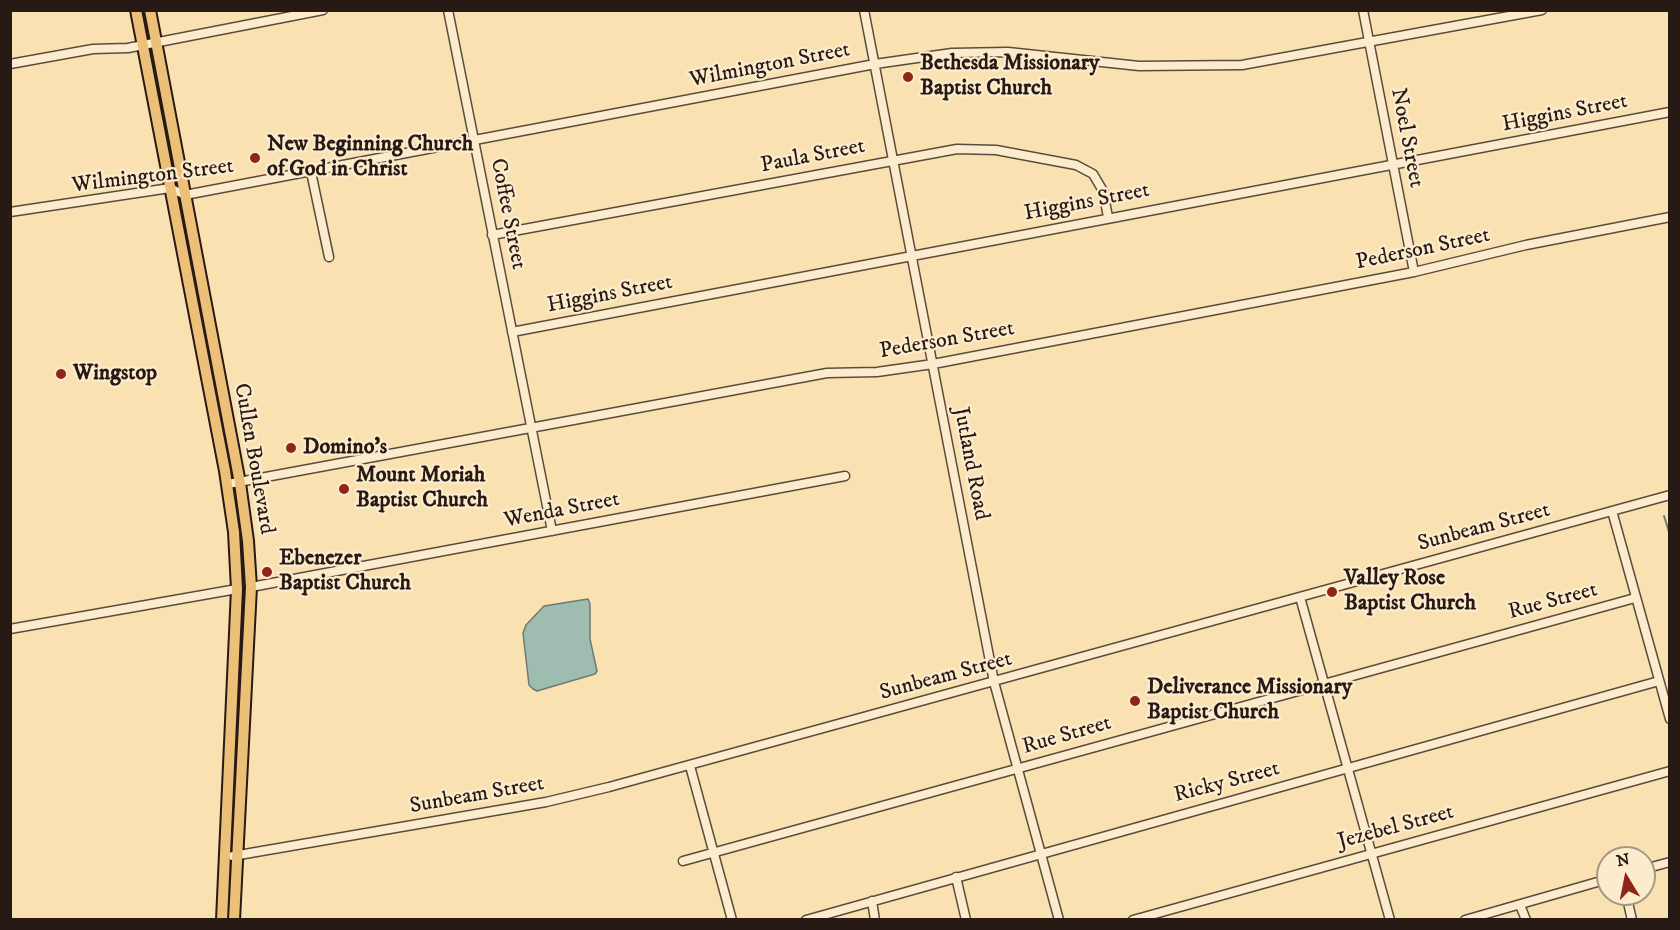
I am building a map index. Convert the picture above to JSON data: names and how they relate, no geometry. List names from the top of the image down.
{
  "streets": {
    "main road": ["Cullen Boulevard"],
    "street": [
      "Wilmington Street",
      "Higgins Street",
      "Noel Street",
      "Paula Street",
      "Coffee Street",
      "Pederson Street",
      "Jutland Road",
      "Wenda Street",
      "Sunbeam Street",
      "Rue Street",
      "Ricky Street",
      "Jezebel Street"
    ]
  },
  "crossings": [
    ["Wilmington Street", "Noel Street"],
    ["Wilmington Street", "Coffee Street"],
    ["Wilmington Street", "Cullen Boulevard"],
    ["Wilmington Street", "Jutland Road"],
    ["Higgins Street", "Noel Street"],
    ["Higgins Street", "Paula Street"],
    ["Higgins Street", "Coffee Street"],
    ["Higgins Street", "Jutland Road"],
    ["Noel Street", "Pederson Street"],
    ["Paula Street", "Coffee Street"],
    ["Paula Street", "Jutland Road"],
    ["Coffee Street", "Pederson Street"],
    ["Coffee Street", "Wenda Street"],
    ["Pederson Street", "Cullen Boulevard"],
    ["Pederson Street", "Jutland Road"],
    ["Cullen Boulevard", "Wenda Street"],
    ["Cullen Boulevard", "Sunbeam Street"],
    ["Jutland Road", "Sunbeam Street"],
    ["Jutland Road", "Rue Street"],
    ["Jutland Road", "Ricky Street"]
  ],
  "places": [
    "Bethesda Missionary Baptist Church",
    "New Beginning Church of God in Christ",
    "Wingstop",
    "Domino's",
    "Mount Moriah Baptist Church",
    "Ebenezer Baptist Church",
    "Valley Rose Baptist Church",
    "Deliverance Missionary Baptist Church"
  ],
  "north": "top"
}
